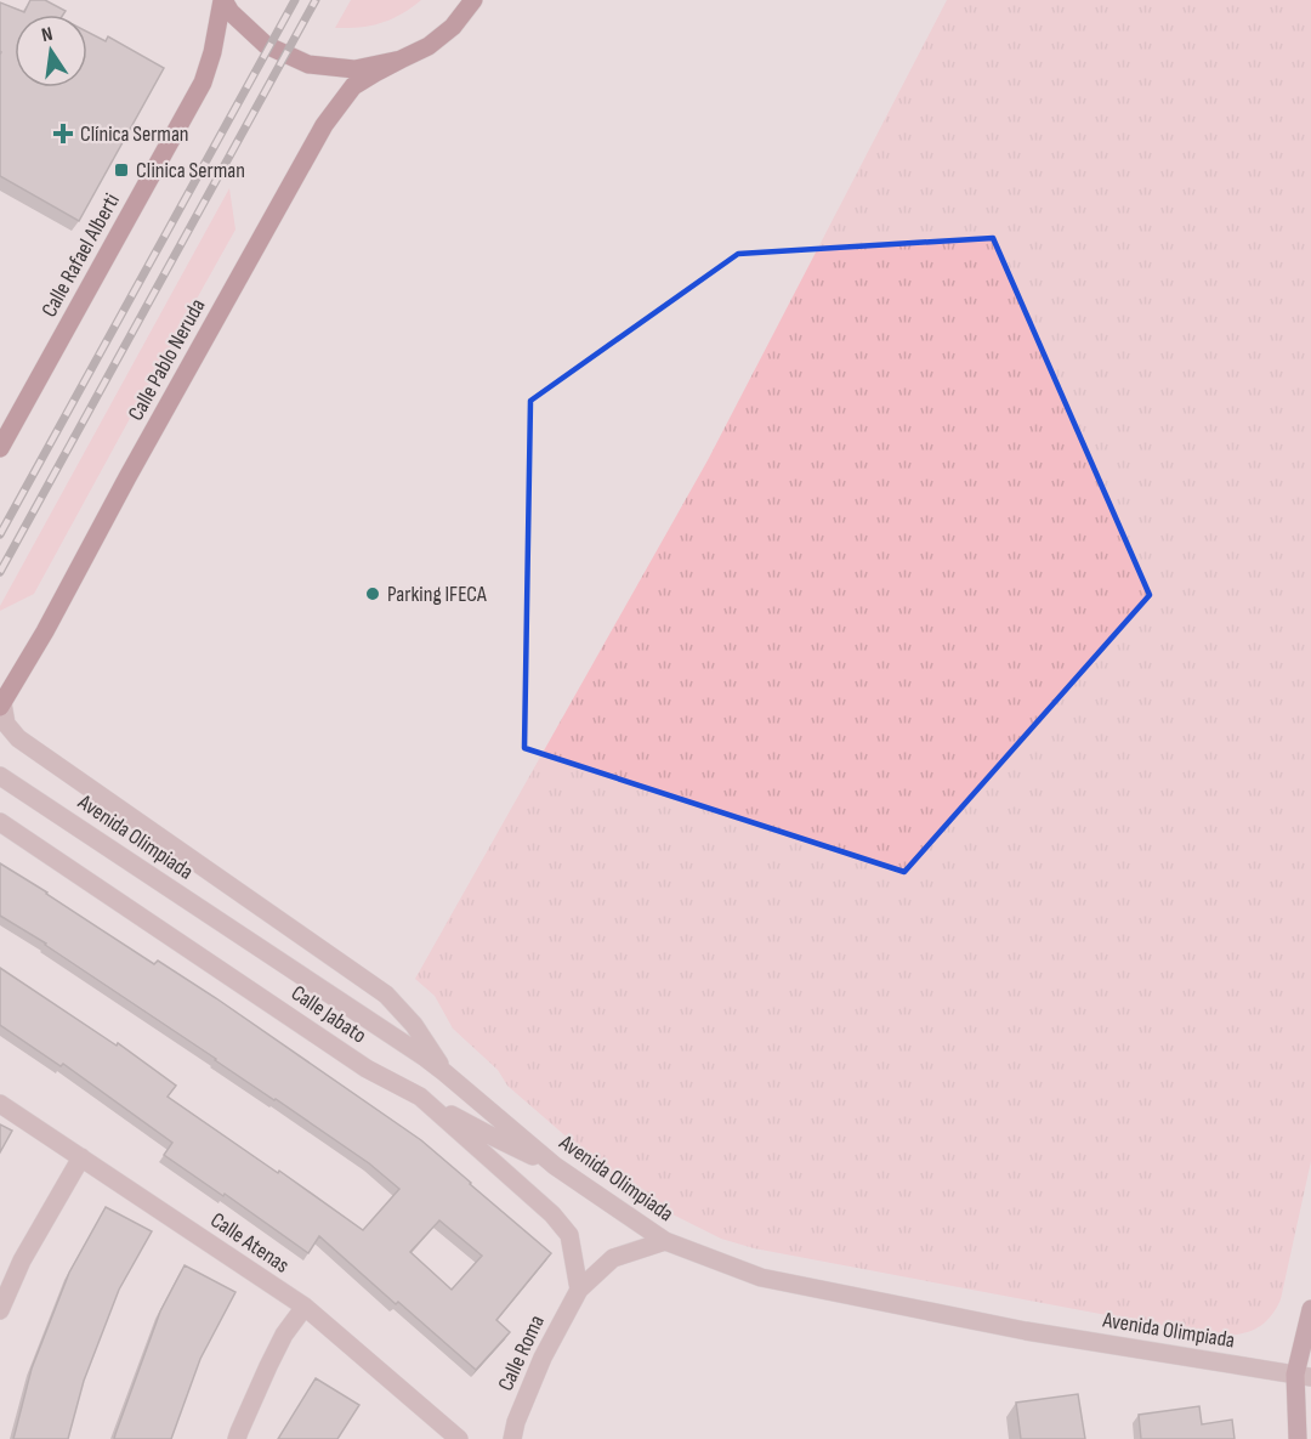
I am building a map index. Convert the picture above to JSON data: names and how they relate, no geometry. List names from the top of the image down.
{
  "streets": {
    "main road": ["Calle Rafael Alberti", "Calle Pablo Neruda"],
    "street": [
      "Avenida Olimpiada",
      "Calle Jabato",
      "Calle Atenas",
      "Calle Roma"
    ]
  },
  "crossings": [
    ["Avenida Olimpiada", "Calle Roma"],
    ["Calle Jabato", "Calle Roma"]
  ],
  "places": {
    "health": ["Clínica Serman"],
    "transit": ["Clinica Serman"],
    "other": ["Parking IFECA"]
  },
  "north": "top"
}
